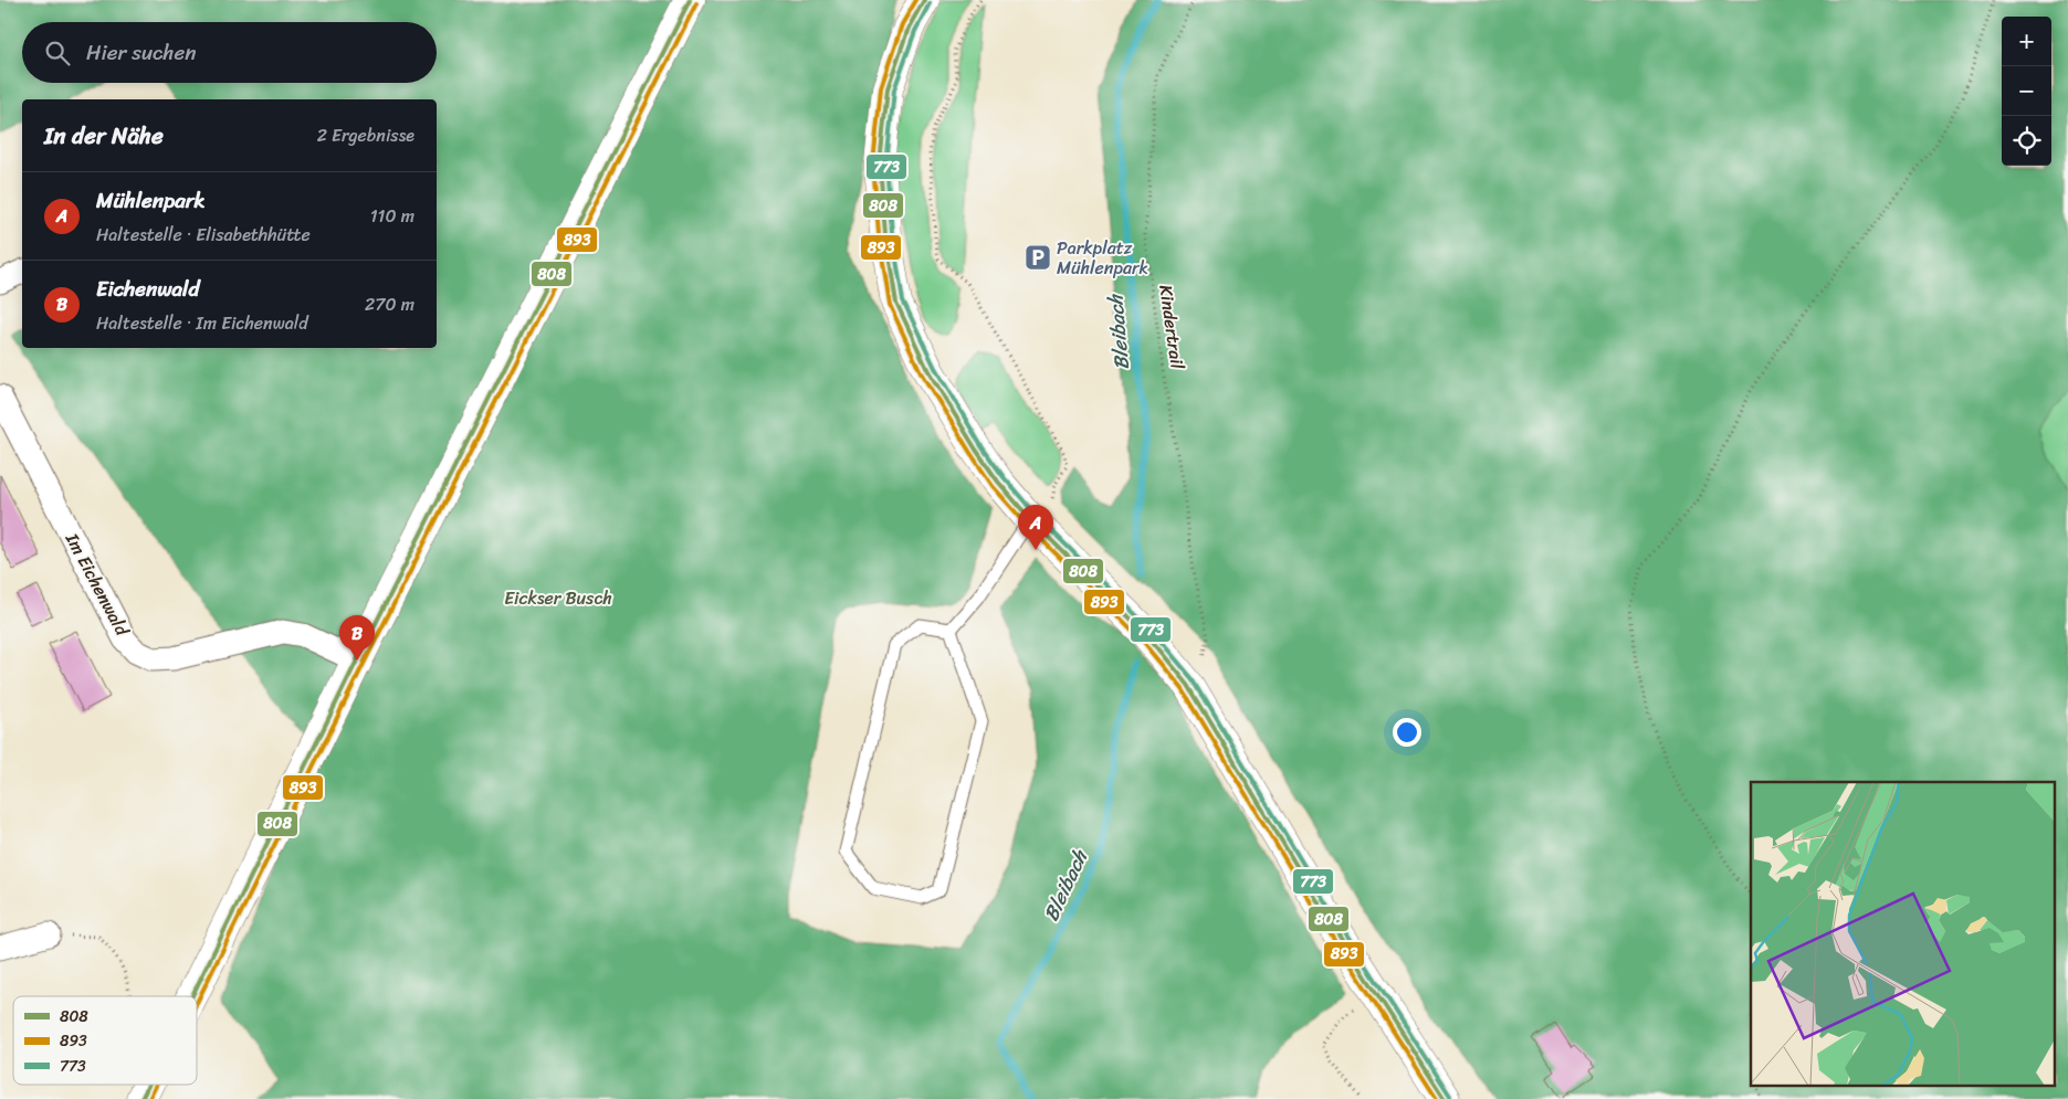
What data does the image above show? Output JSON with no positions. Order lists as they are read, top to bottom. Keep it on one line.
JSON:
{"streets":{"street":["Im Eichenwald"],"path":["Kindertrail"]},"water":["Bleibach"],"parks":["Eickser Busch"],"places":{"parking":["Parkplatz Mühlenpark"]},"lines":["transit line 808","transit line 893","transit line 773"],"legend":["808","893","773"],"page":{"map_buttons":["+","−"],"search":"Hier suchen","heading":["In der Nähe","2 Ergebnisse"],"list":[{"mark":"A","name":"Mühlenpark","note":"Haltestelle · Elisabethhütte","value":"110 m"},{"mark":"B","name":"Eichenwald","note":"Haltestelle · Im Eichenwald","value":"270 m"}],"pins":["A","B"]}}
